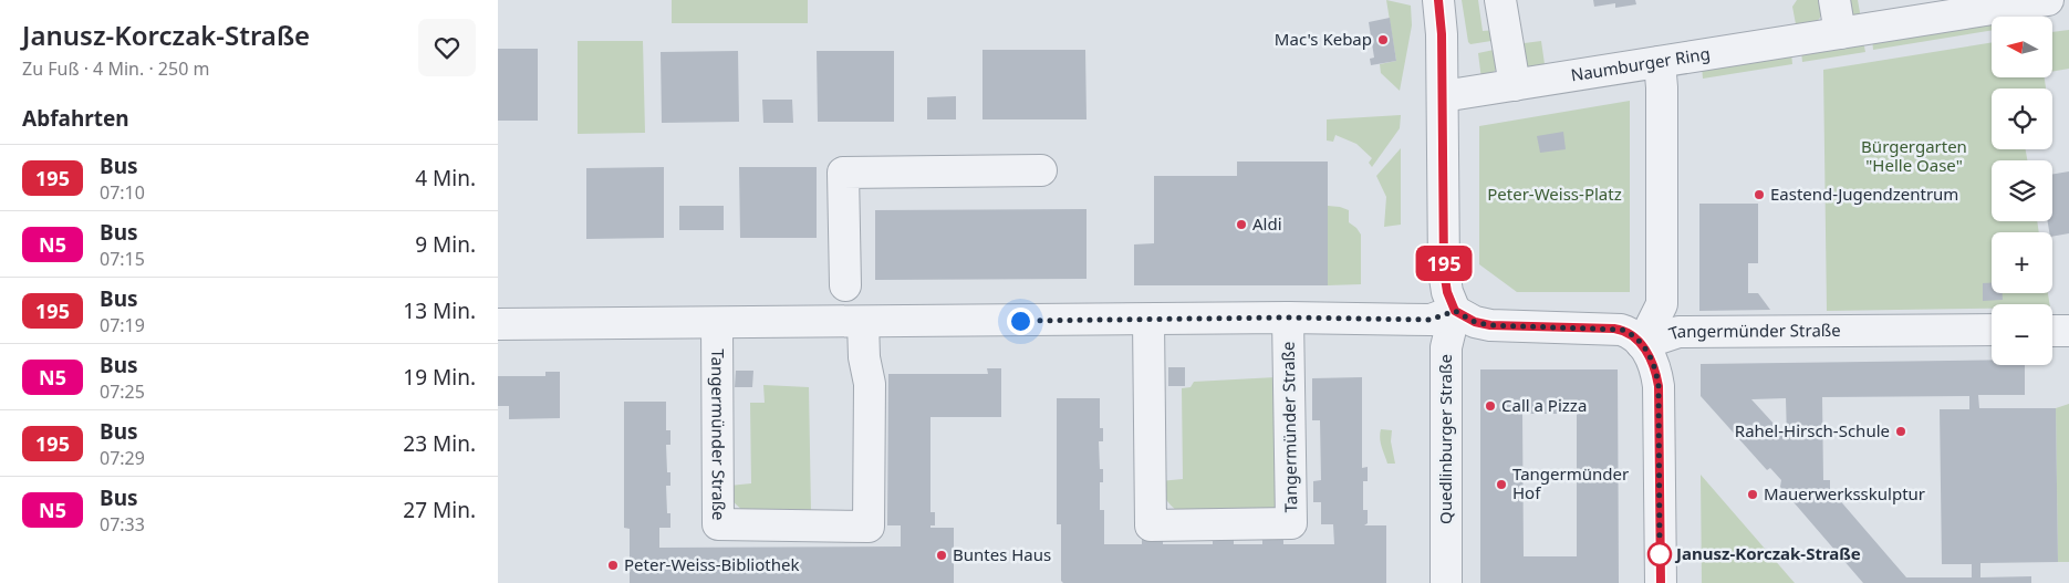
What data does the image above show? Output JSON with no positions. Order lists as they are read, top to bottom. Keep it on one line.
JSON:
{"streets":{"street":["Naumburger Ring","Tangermünder Straße","Quedlinburger Straße"]},"crossings":[["Tangermünder Straße","Quedlinburger Straße"]],"parks":["Bürgergarten \"Helle Oase\"","Peter-Weiss-Platz"],"places":["Mac's Kebap","Eastend-Jugendzentrum","Aldi","Call a Pizza","Rahel-Hirsch-Schule","Tangermünder Hof","Mauerwerksskulptur","Janusz-Korczak-Straße","Buntes Haus","Peter-Weiss-Bibliothek"],"lines":["bus line 195"],"north":"left","page":{"heading":[["Janusz-Korczak-Straße","Zu Fuß · 4 Min. · 250 m"],"Abfahrten"],"on_map":"195","map_buttons":["+","−"],"list":[{"mark":"195","name":"Bus","note":"07:10","value":"4 Min."},{"mark":"N5","name":"Bus","note":"07:15","value":"9 Min."},{"mark":"195","name":"Bus","note":"07:19","value":"13 Min."},{"mark":"N5","name":"Bus","note":"07:25","value":"19 Min."},{"mark":"195","name":"Bus","note":"07:29","value":"23 Min."},{"mark":"N5","name":"Bus","note":"07:33","value":"27 Min."}]}}
